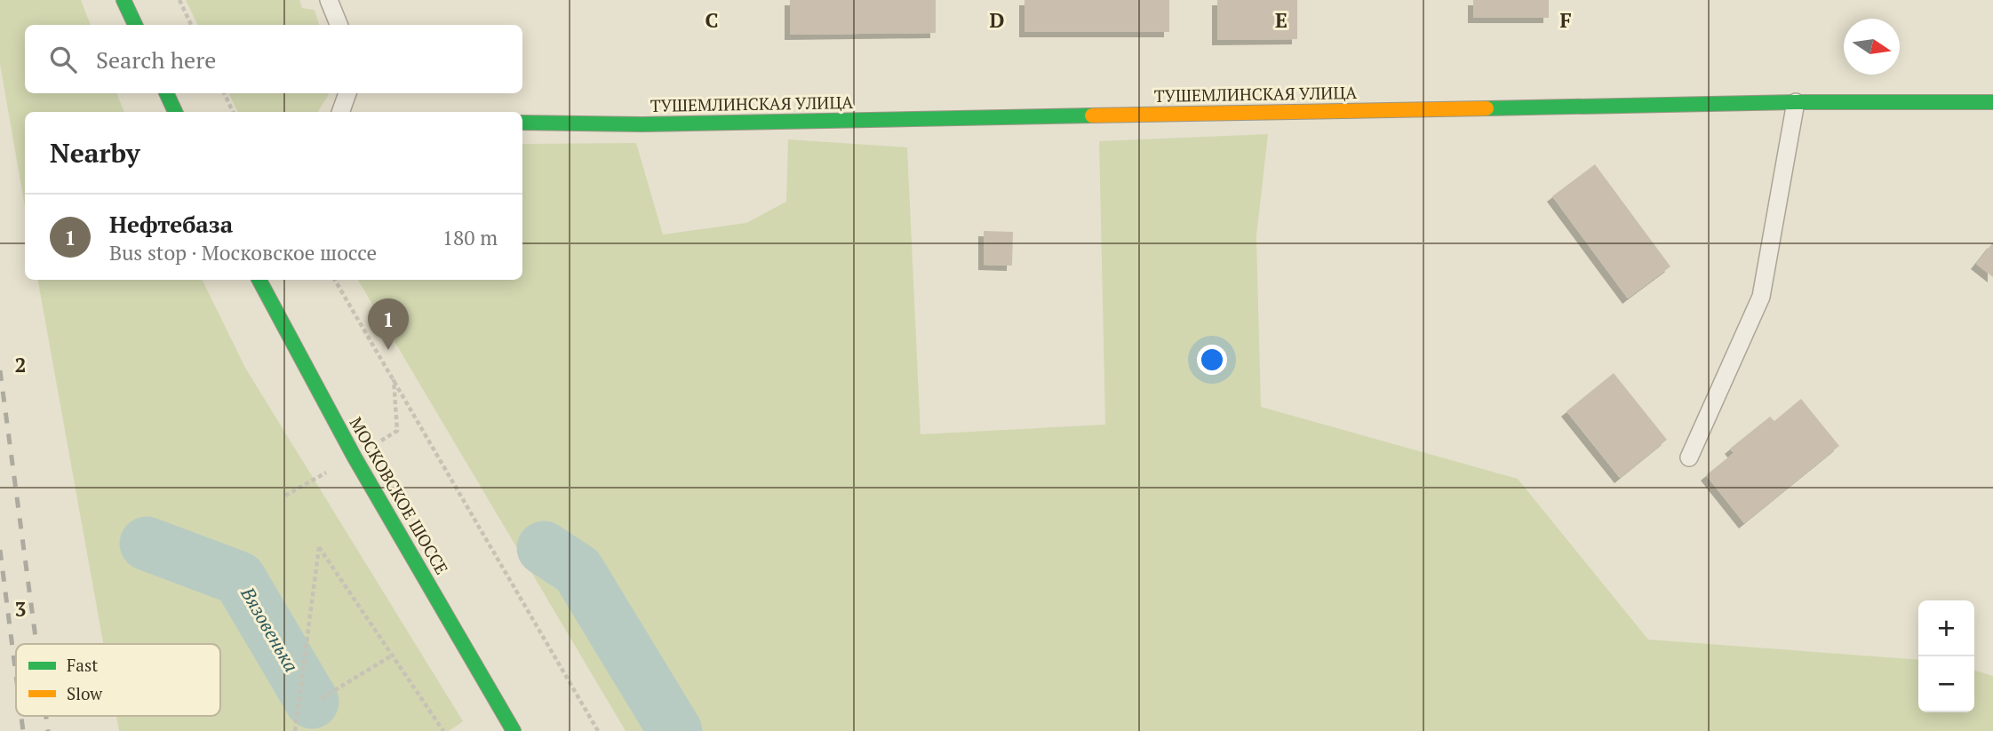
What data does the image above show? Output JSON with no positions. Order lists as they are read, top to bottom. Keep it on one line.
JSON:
{"streets":{"street":["ТУШЕМЛИНСКАЯ УЛИЦА","МОСКОВСКОЕ ШОССЕ"]},"water":["Вязовенька"],"legend":["Fast","Slow"],"north":"right","page":{"search":"Search here","heading":"Nearby","list":[{"mark":"1","name":"Нефтебаза","note":"Bus stop · Московское шоссе","value":"180 m"}],"pins":"1","map_buttons":["+","−"]},"grid":{"columns":["C","D","E","F"],"rows":["2","3"]}}
